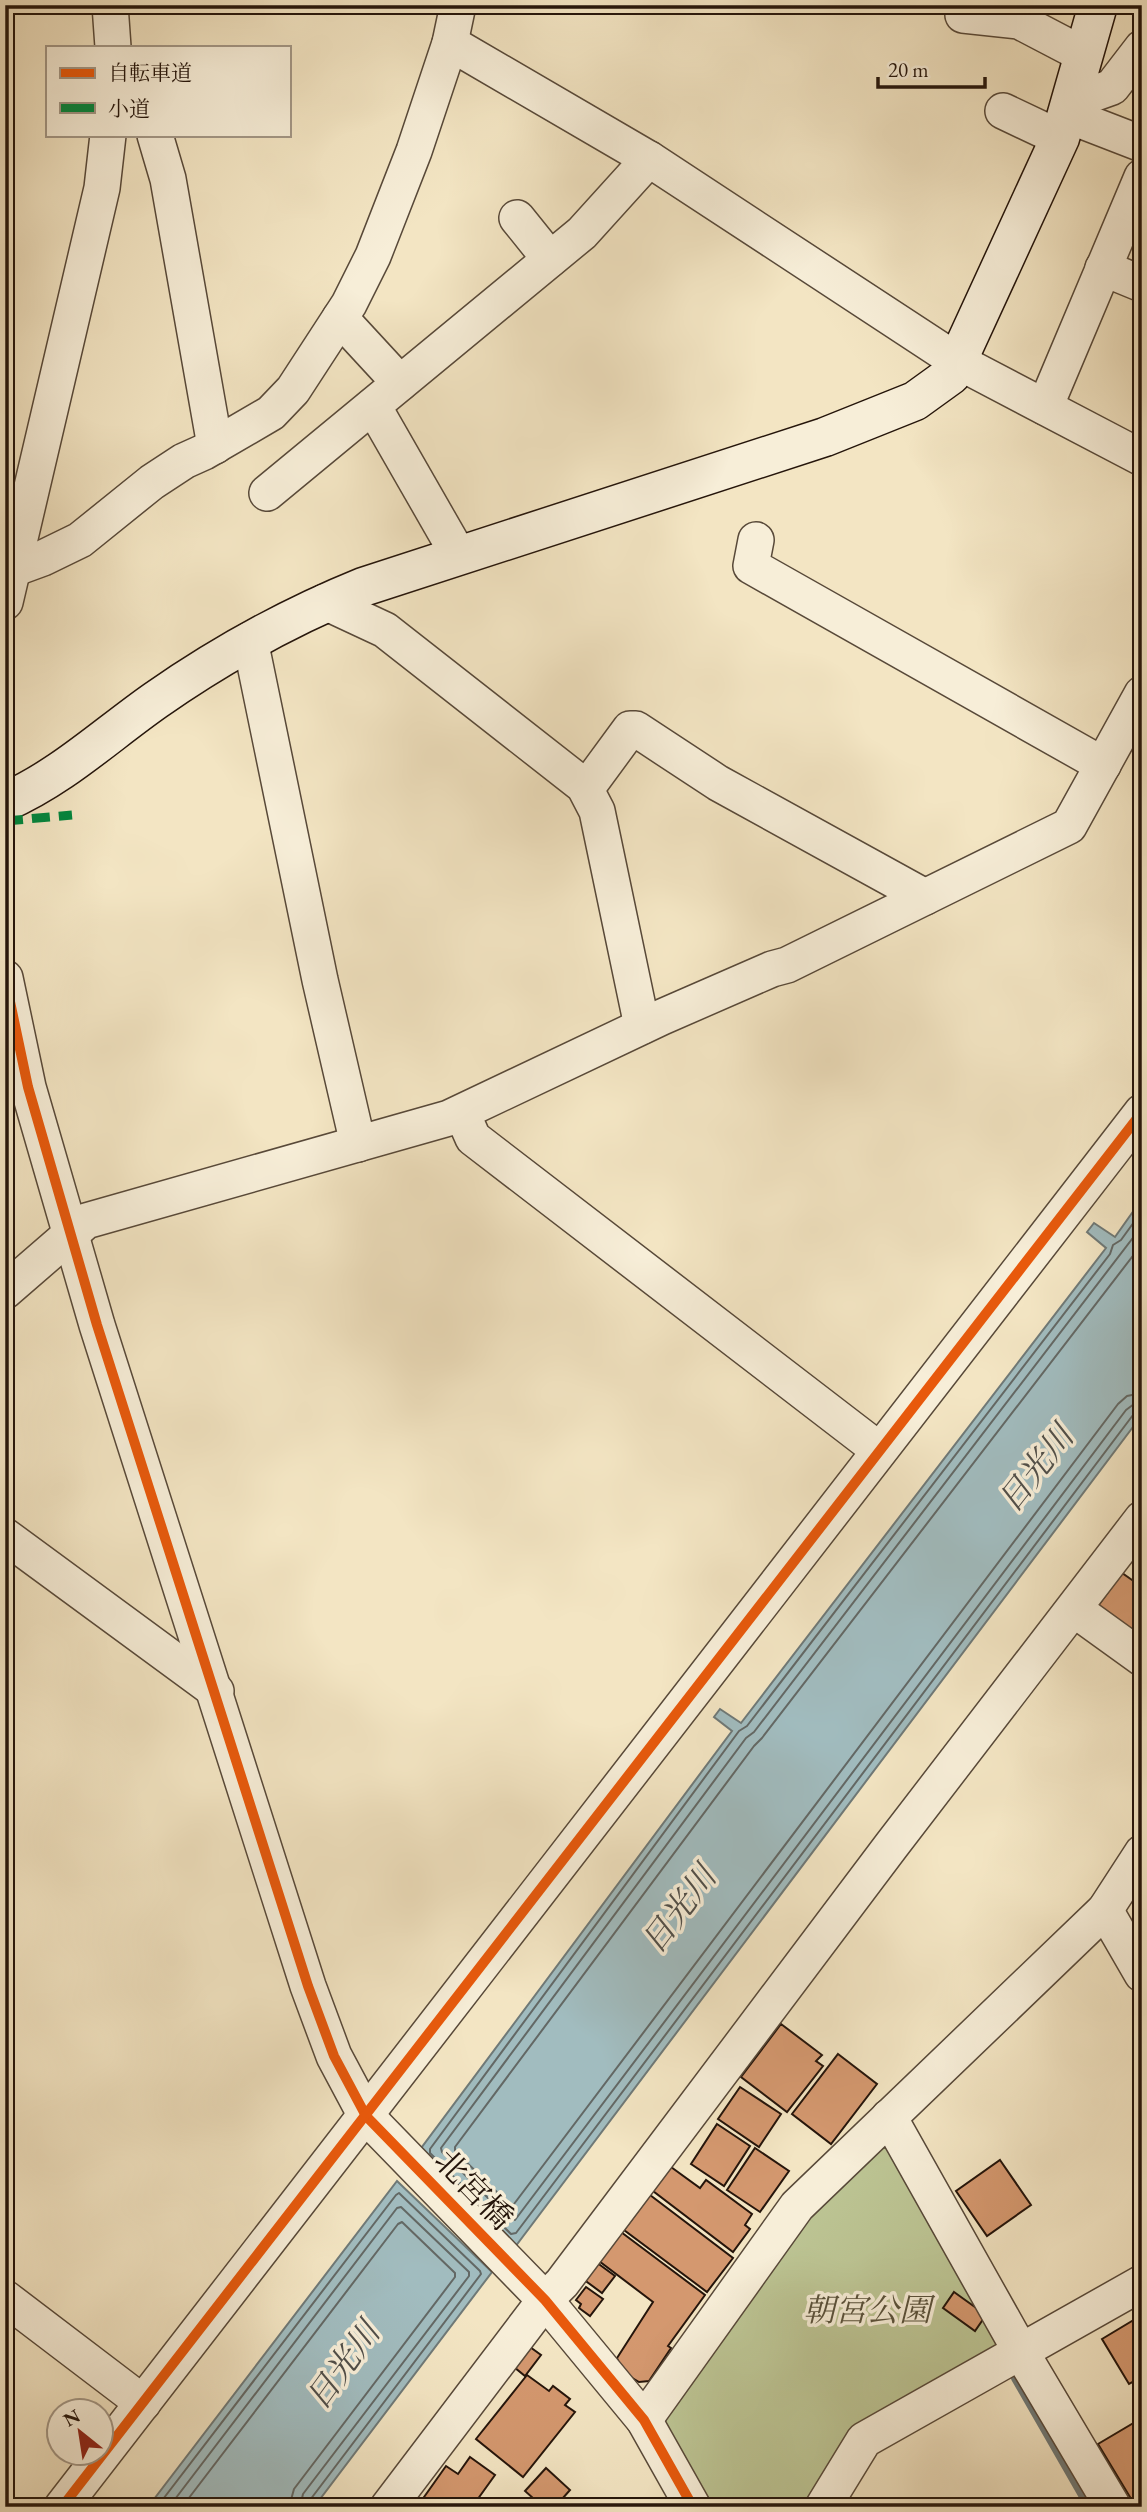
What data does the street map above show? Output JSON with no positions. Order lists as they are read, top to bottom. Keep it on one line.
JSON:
{"streets":{"street":["北宮橋"]},"water":["日光川"],"parks":["朝宮公園"],"legend":["自転車道","小道"],"scale_bar":"20 m","north":"top left"}
